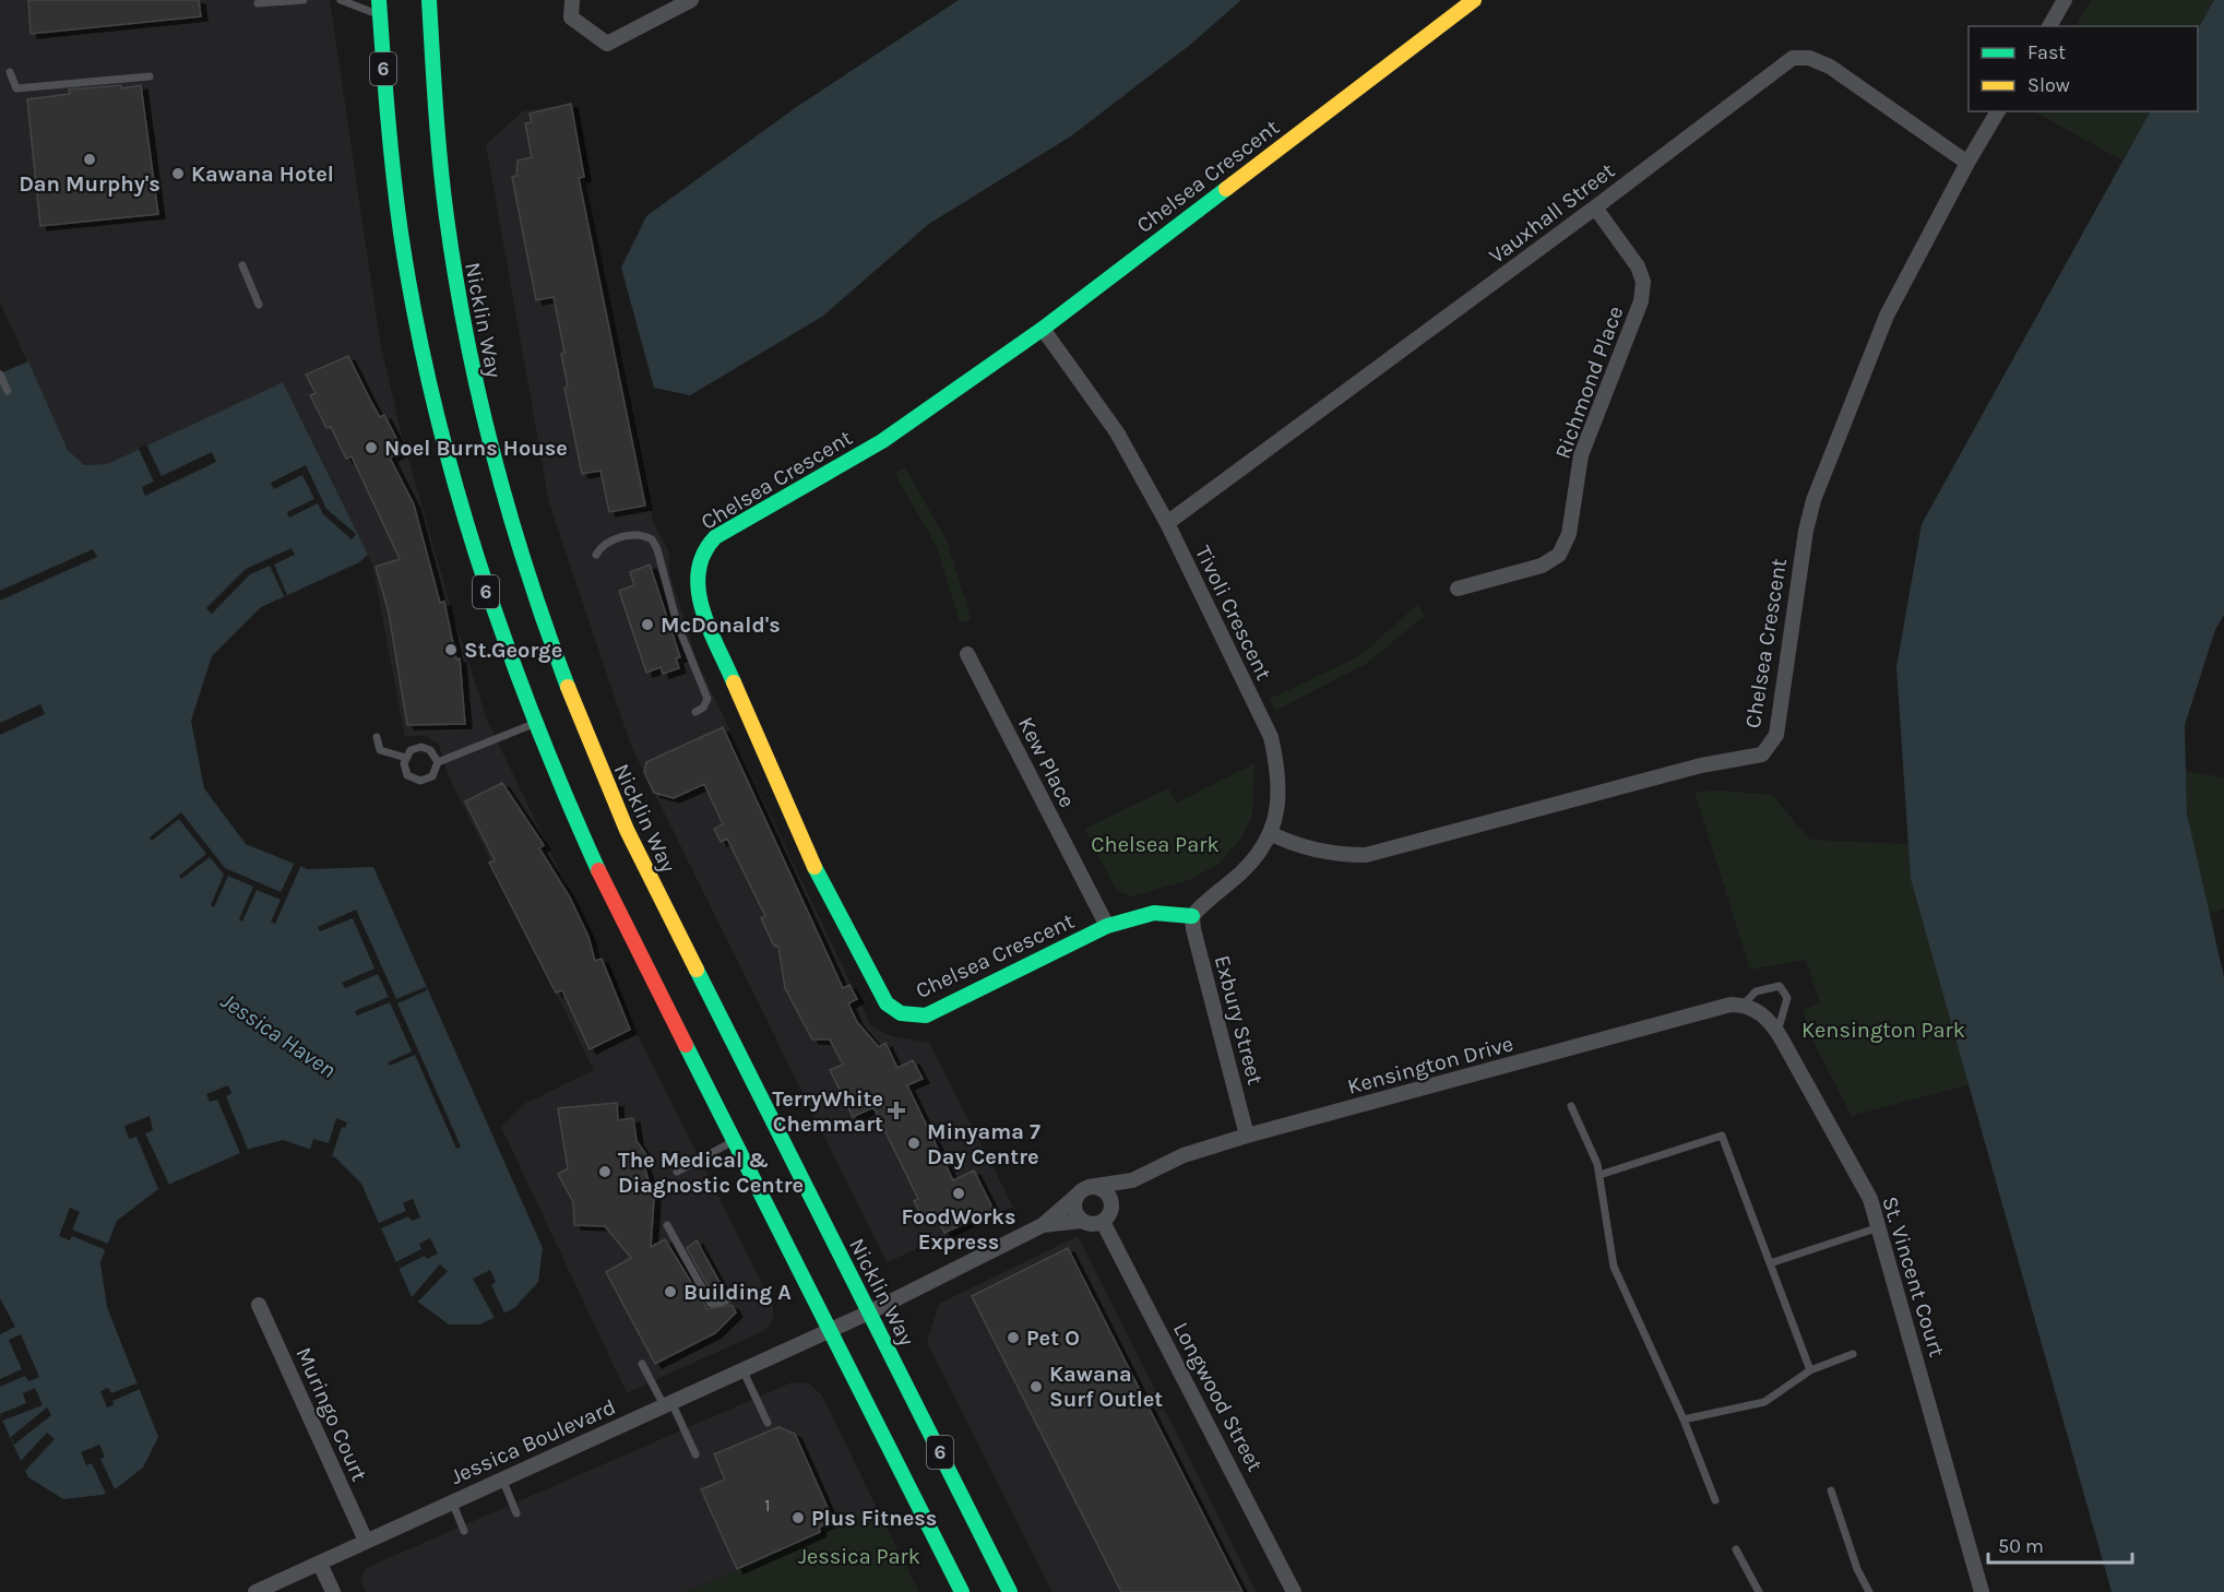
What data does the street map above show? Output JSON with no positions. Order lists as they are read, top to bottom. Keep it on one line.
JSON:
{"streets":{"main road":["6","Chelsea Crescent","Nicklin Way"],"street":["Vauxhall Street","Richmond Place","Tivoli Crescent","Kew Place","Exbury Street","Kensington Drive","St. Vincent Court","Longwood Street","Muringo Court","Jessica Boulevard"]},"crossings":[["6","Jessica Boulevard"],["Chelsea Crescent","Vauxhall Street"],["Chelsea Crescent","Tivoli Crescent"],["Chelsea Crescent","Kew Place"],["Chelsea Crescent","Exbury Street"],["Vauxhall Street","Richmond Place"],["Vauxhall Street","Tivoli Crescent"],["Tivoli Crescent","Exbury Street"],["Exbury Street","Kensington Drive"],["Kensington Drive","St. Vincent Court"],["Kensington Drive","Longwood Street"],["Muringo Court","Jessica Boulevard"]],"water":["Jessica Haven"],"parks":["Chelsea Park","Kensington Park","Jessica Park"],"places":{"other":["Dan Murphy's","Kawana Hotel","Noel Burns House","McDonald's","St.George","Minyama 7 Day Centre","The Medical & Diagnostic Centre","FoodWorks Express","Building A","Pet O","Kawana Surf Outlet","Plus Fitness"],"health":["TerryWhite Chemmart"]},"house_numbers":["1"],"legend":["Fast","Slow"],"scale_bar":"50 m"}
